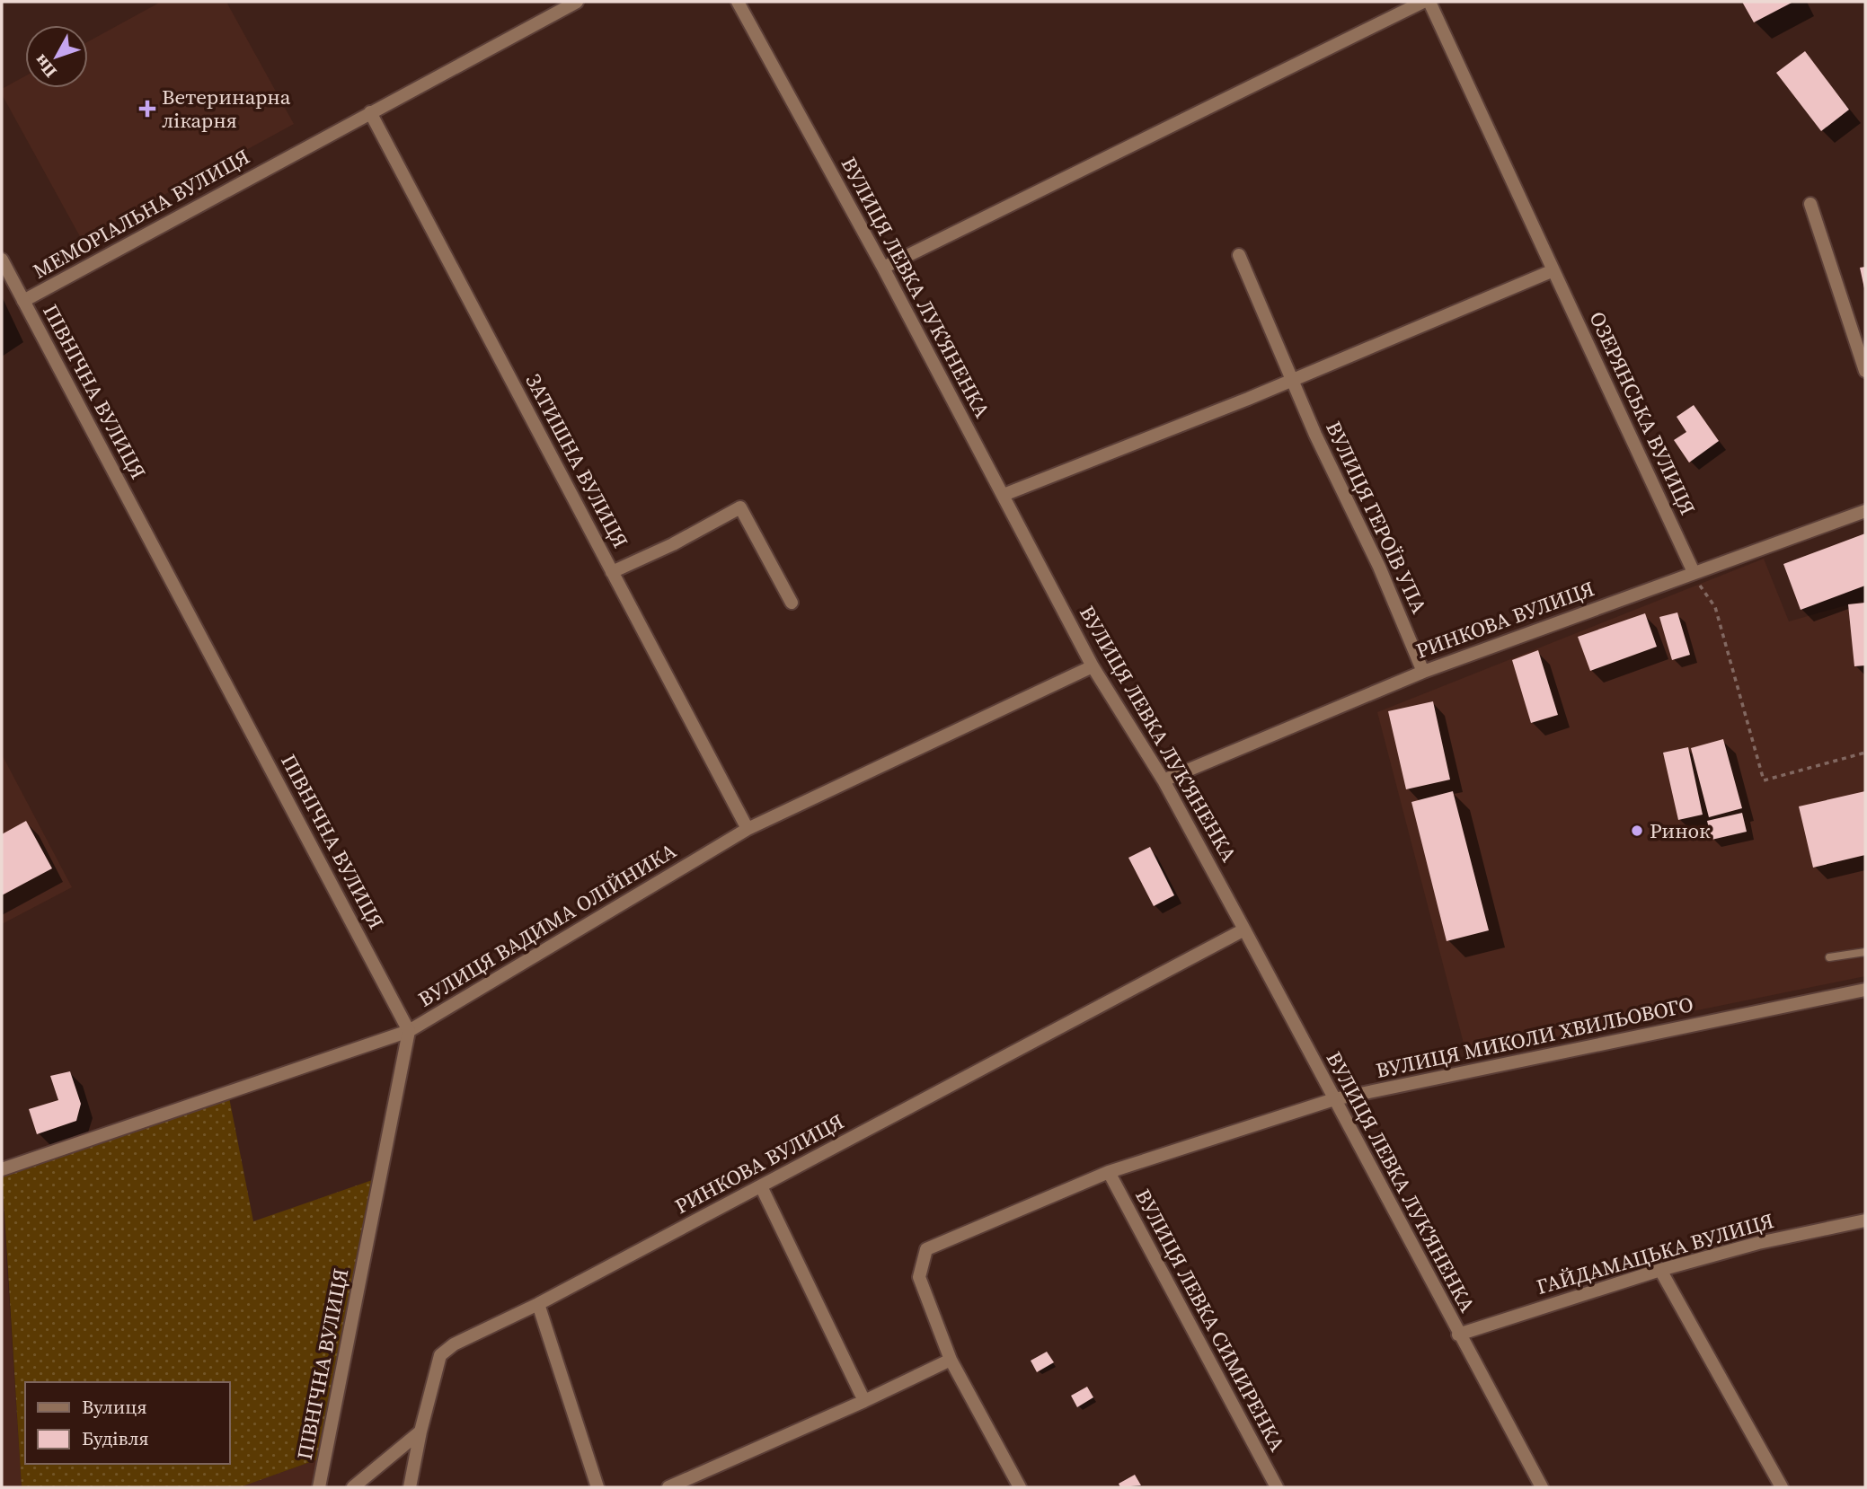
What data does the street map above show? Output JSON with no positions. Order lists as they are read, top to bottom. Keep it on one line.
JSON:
{"streets":{"street":["МЕМОРІАЛЬНА ВУЛИЦЯ","ВУЛИЦЯ ЛЕВКА ЛУК'ЯНЕНКА","ПІВНІЧНА ВУЛИЦЯ","ОЗЕРЯНСЬКА ВУЛИЦЯ","ЗАТИШНА ВУЛИЦЯ","ВУЛИЦЯ ГЕРОЇВ УПА","РИНКОВА ВУЛИЦЯ","ВУЛИЦЯ ВАДИМА ОЛІЙНИКА","ВУЛИЦЯ МИКОЛИ ХВИЛЬОВОГО","ГАЙДАМАЦЬКА ВУЛИЦЯ","ВУЛИЦЯ ЛЕВКА СИМИРЕНКА"]},"crossings":[["МЕМОРІАЛЬНА ВУЛИЦЯ","ПІВНІЧНА ВУЛИЦЯ"],["МЕМОРІАЛЬНА ВУЛИЦЯ","ЗАТИШНА ВУЛИЦЯ"],["ВУЛИЦЯ ЛЕВКА ЛУК'ЯНЕНКА","РИНКОВА ВУЛИЦЯ"],["ВУЛИЦЯ ЛЕВКА ЛУК'ЯНЕНКА","ВУЛИЦЯ ВАДИМА ОЛІЙНИКА"],["ВУЛИЦЯ ЛЕВКА ЛУК'ЯНЕНКА","ВУЛИЦЯ МИКОЛИ ХВИЛЬОВОГО"],["ВУЛИЦЯ ЛЕВКА ЛУК'ЯНЕНКА","ГАЙДАМАЦЬКА ВУЛИЦЯ"],["ПІВНІЧНА ВУЛИЦЯ","ВУЛИЦЯ ВАДИМА ОЛІЙНИКА"],["ОЗЕРЯНСЬКА ВУЛИЦЯ","РИНКОВА ВУЛИЦЯ"],["ЗАТИШНА ВУЛИЦЯ","ВУЛИЦЯ ВАДИМА ОЛІЙНИКА"],["ВУЛИЦЯ ГЕРОЇВ УПА","РИНКОВА ВУЛИЦЯ"],["ВУЛИЦЯ МИКОЛИ ХВИЛЬОВОГО","ВУЛИЦЯ ЛЕВКА СИМИРЕНКА"]],"places":{"health":["Ветеринарна лікарня"],"other":["Ринок"]},"legend":["Вулиця","Будівля"],"north":"bottom left"}
